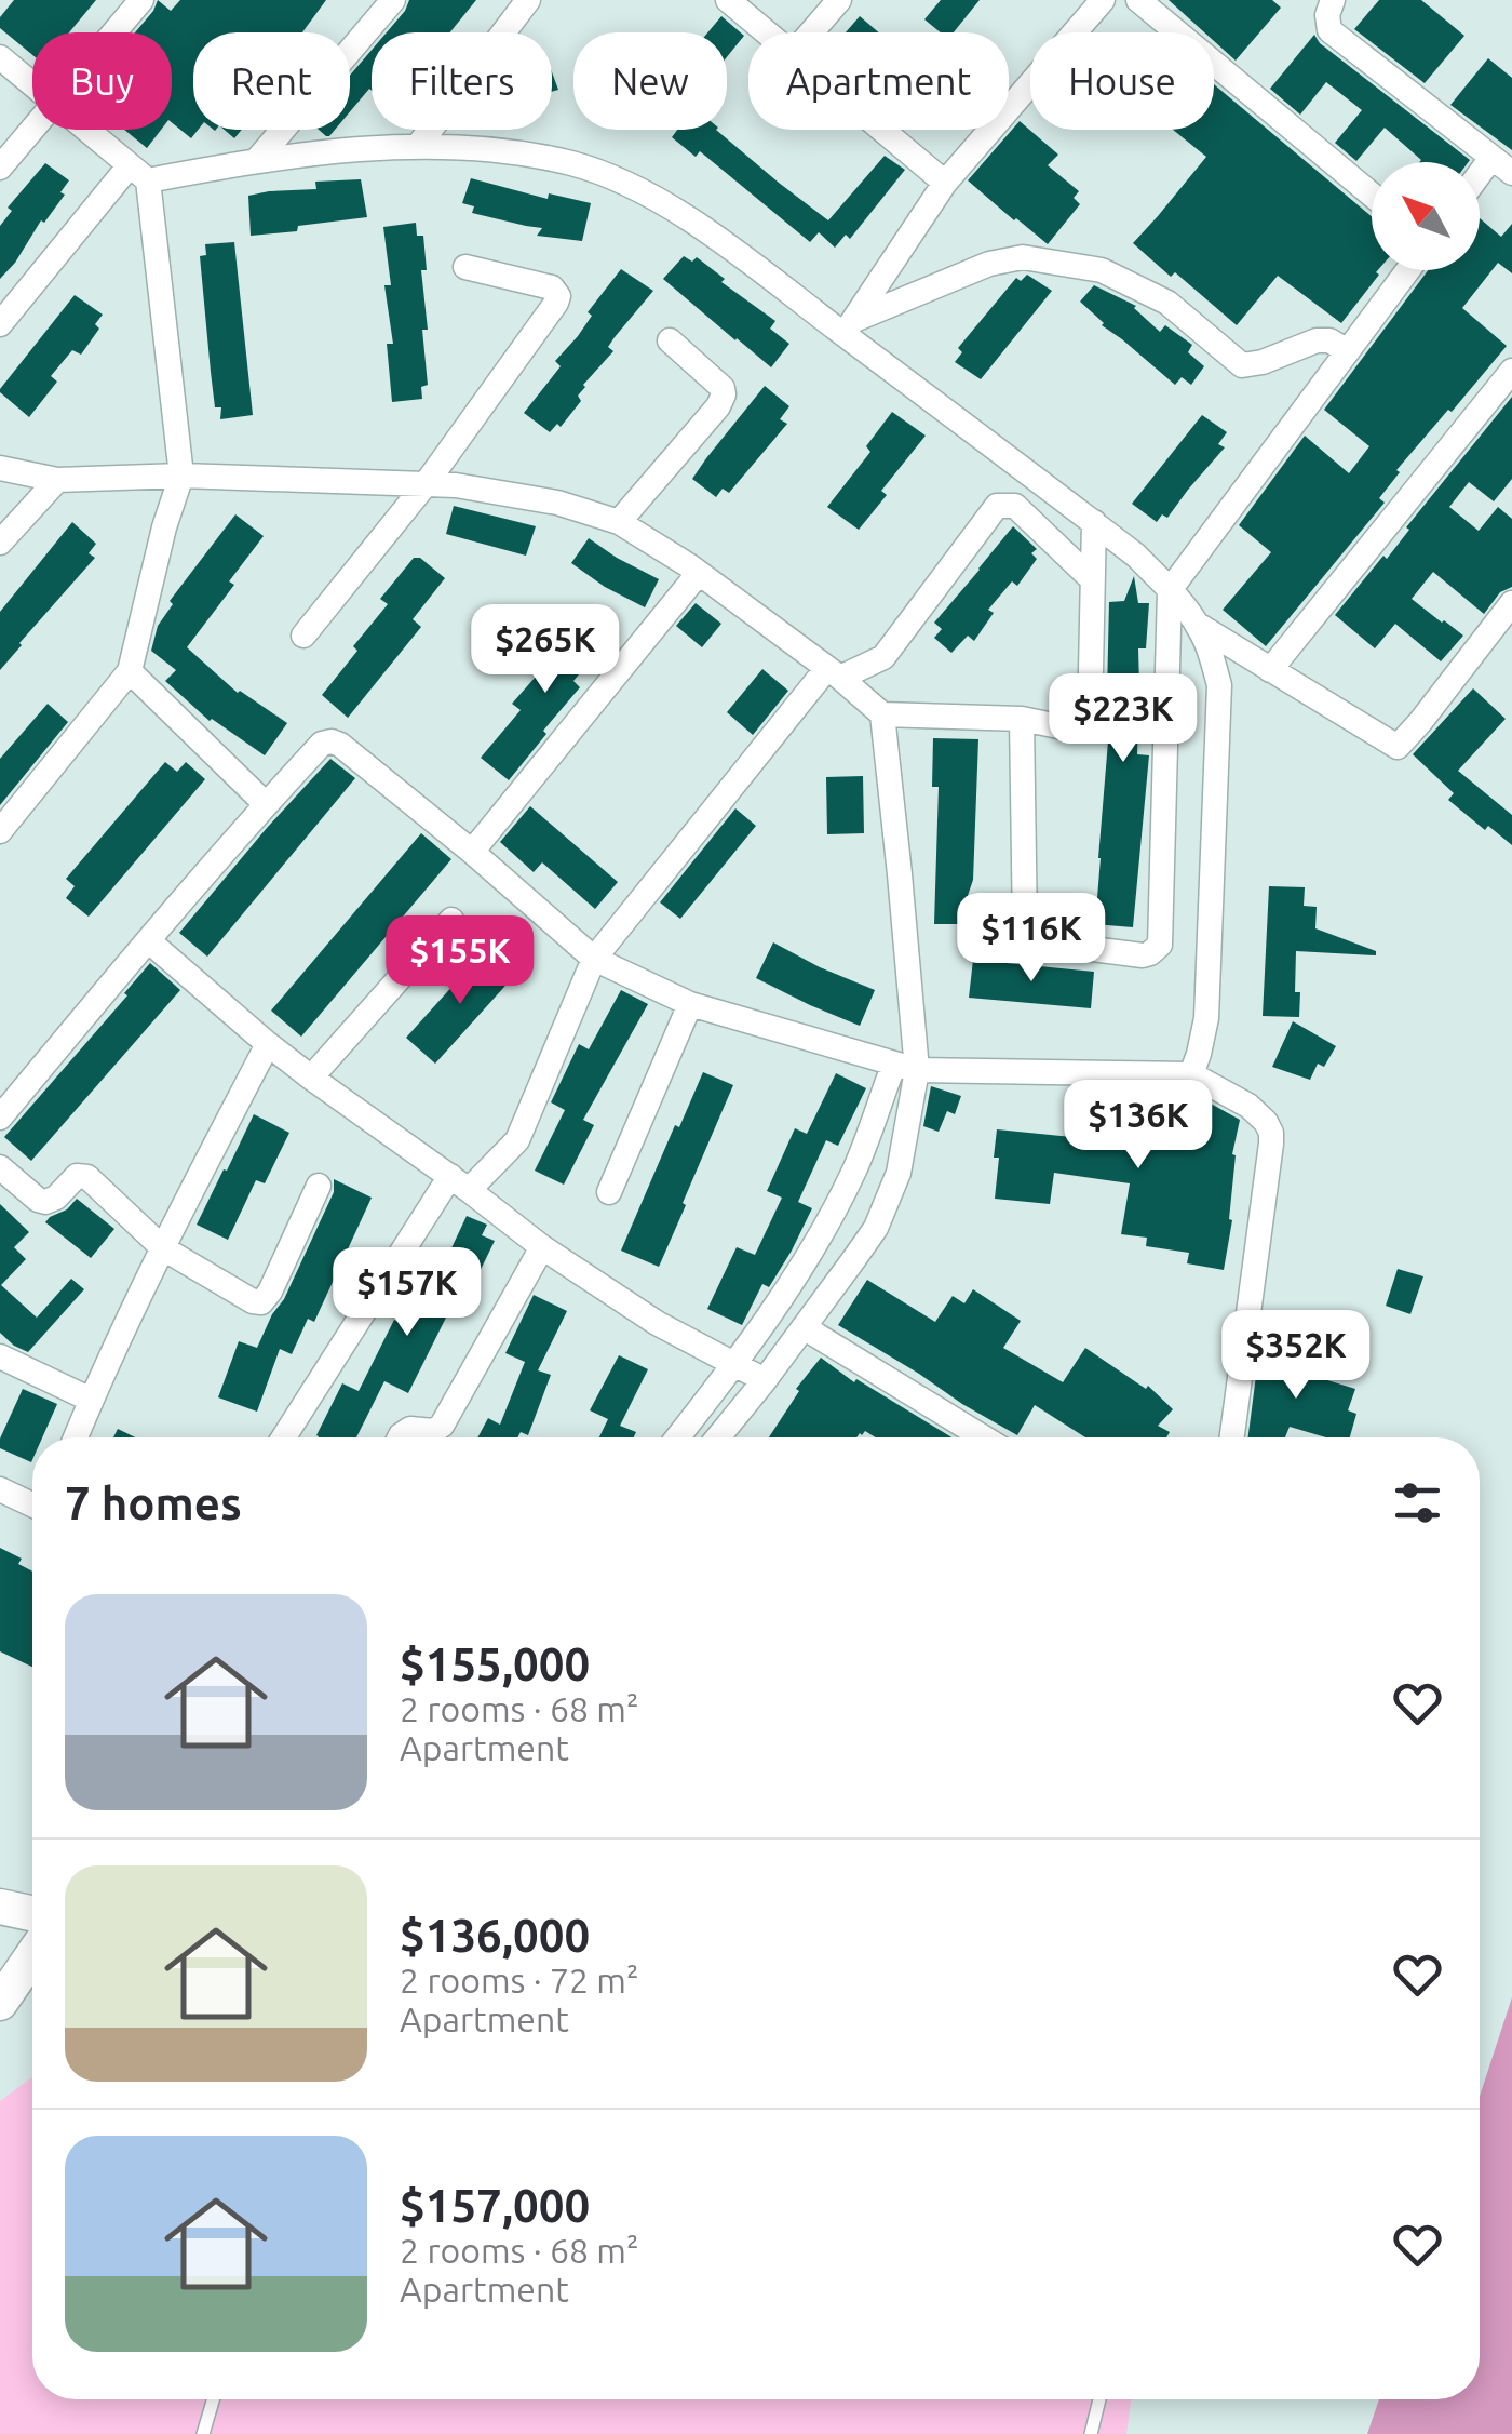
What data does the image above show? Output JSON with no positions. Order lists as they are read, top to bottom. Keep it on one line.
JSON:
{"north":"top left","page":{"chip":["Buy","Rent","Filters","New","Apartment","House"],"price":["$265K","$223K","$116K","$155K","$136K","$157K","$352K"],"heading":"7 homes","list":[{"name":"$155,000","note":"2 rooms · 68 m² · Apartment"},{"name":"$136,000","note":"2 rooms · 72 m² · Apartment"},{"name":"$157,000","note":"2 rooms · 68 m² · Apartment"}]}}
